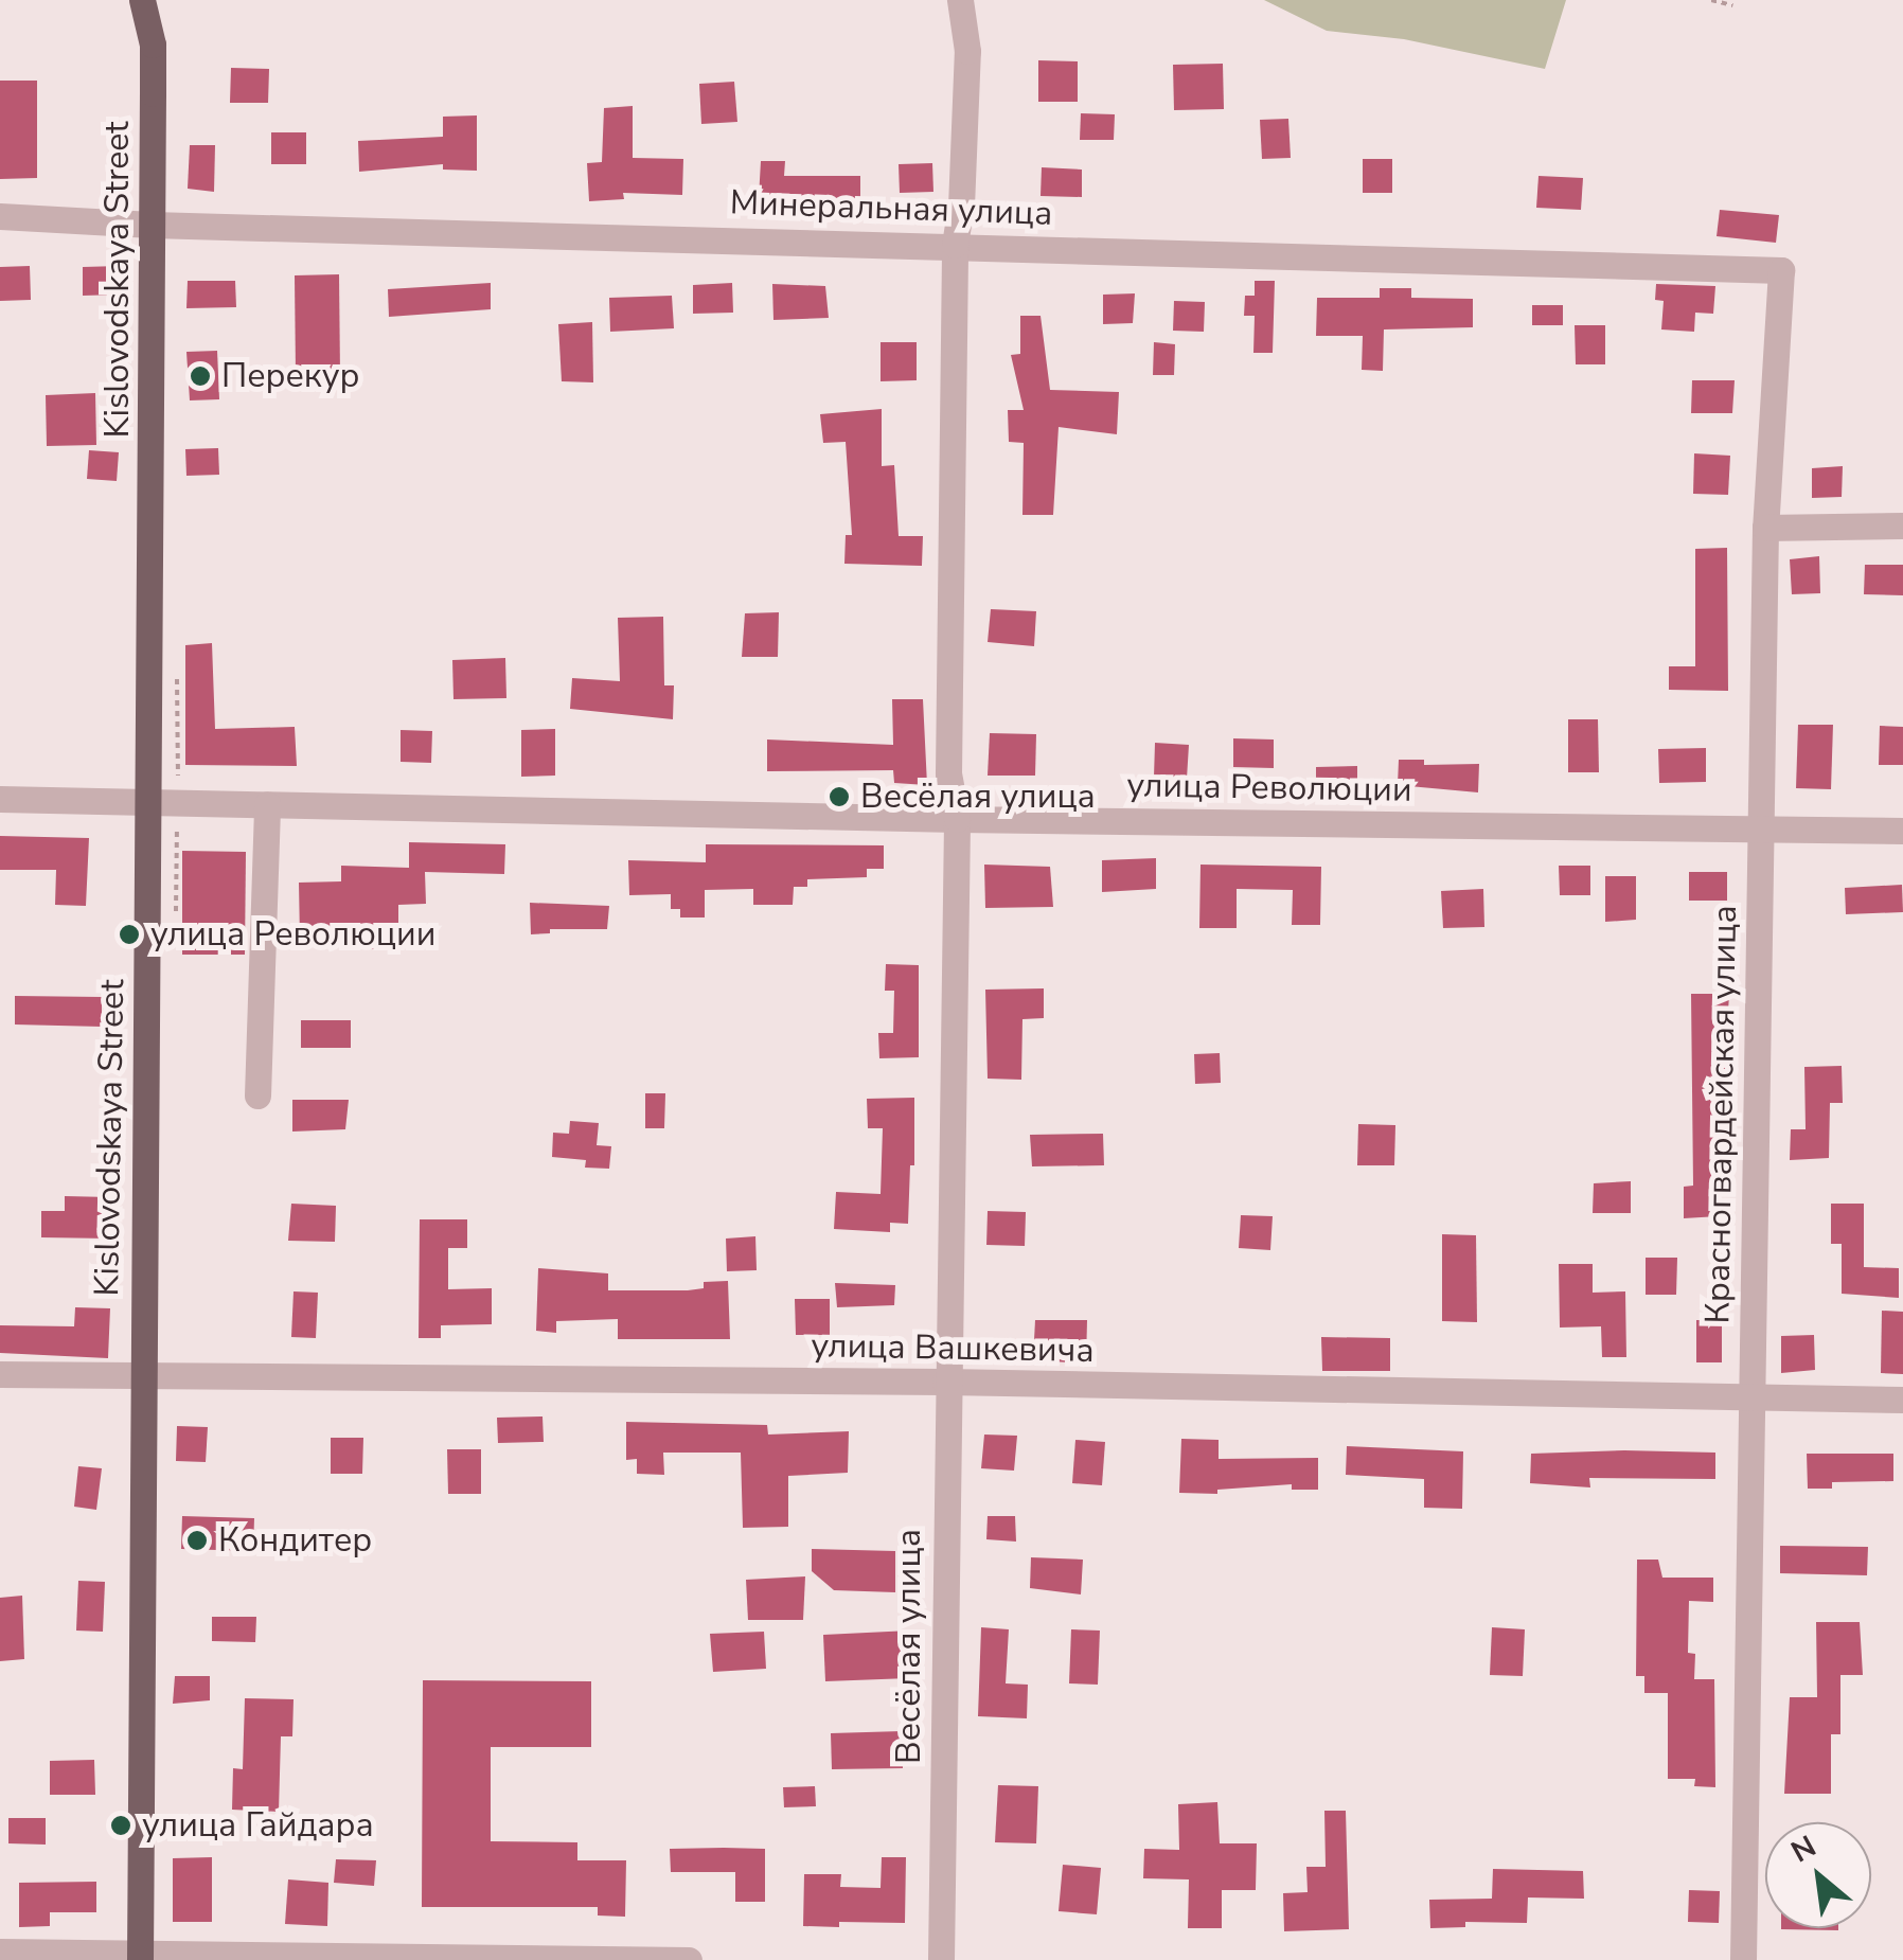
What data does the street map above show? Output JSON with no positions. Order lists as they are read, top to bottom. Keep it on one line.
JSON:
{"streets":{"main road":["Kislovodskaya Street"],"street":["Минеральная улица","улица Революции","Красногвардейская улица","улица Вашкевича","Весёлая улица"]},"crossings":[["Минеральная улица","Kislovodskaya Street"],["Минеральная улица","Красногвардейская улица"],["Минеральная улица","Весёлая улица"],["Kislovodskaya Street","улица Революции"],["Kislovodskaya Street","улица Вашкевича"],["улица Революции","Красногвардейская улица"],["улица Революции","Весёлая улица"],["Красногвардейская улица","улица Вашкевича"],["улица Вашкевича","Весёлая улица"]],"places":["Перекур","Весёлая улица","улица Революции","Кондитер","улица Гайдара"],"north":"top left"}
